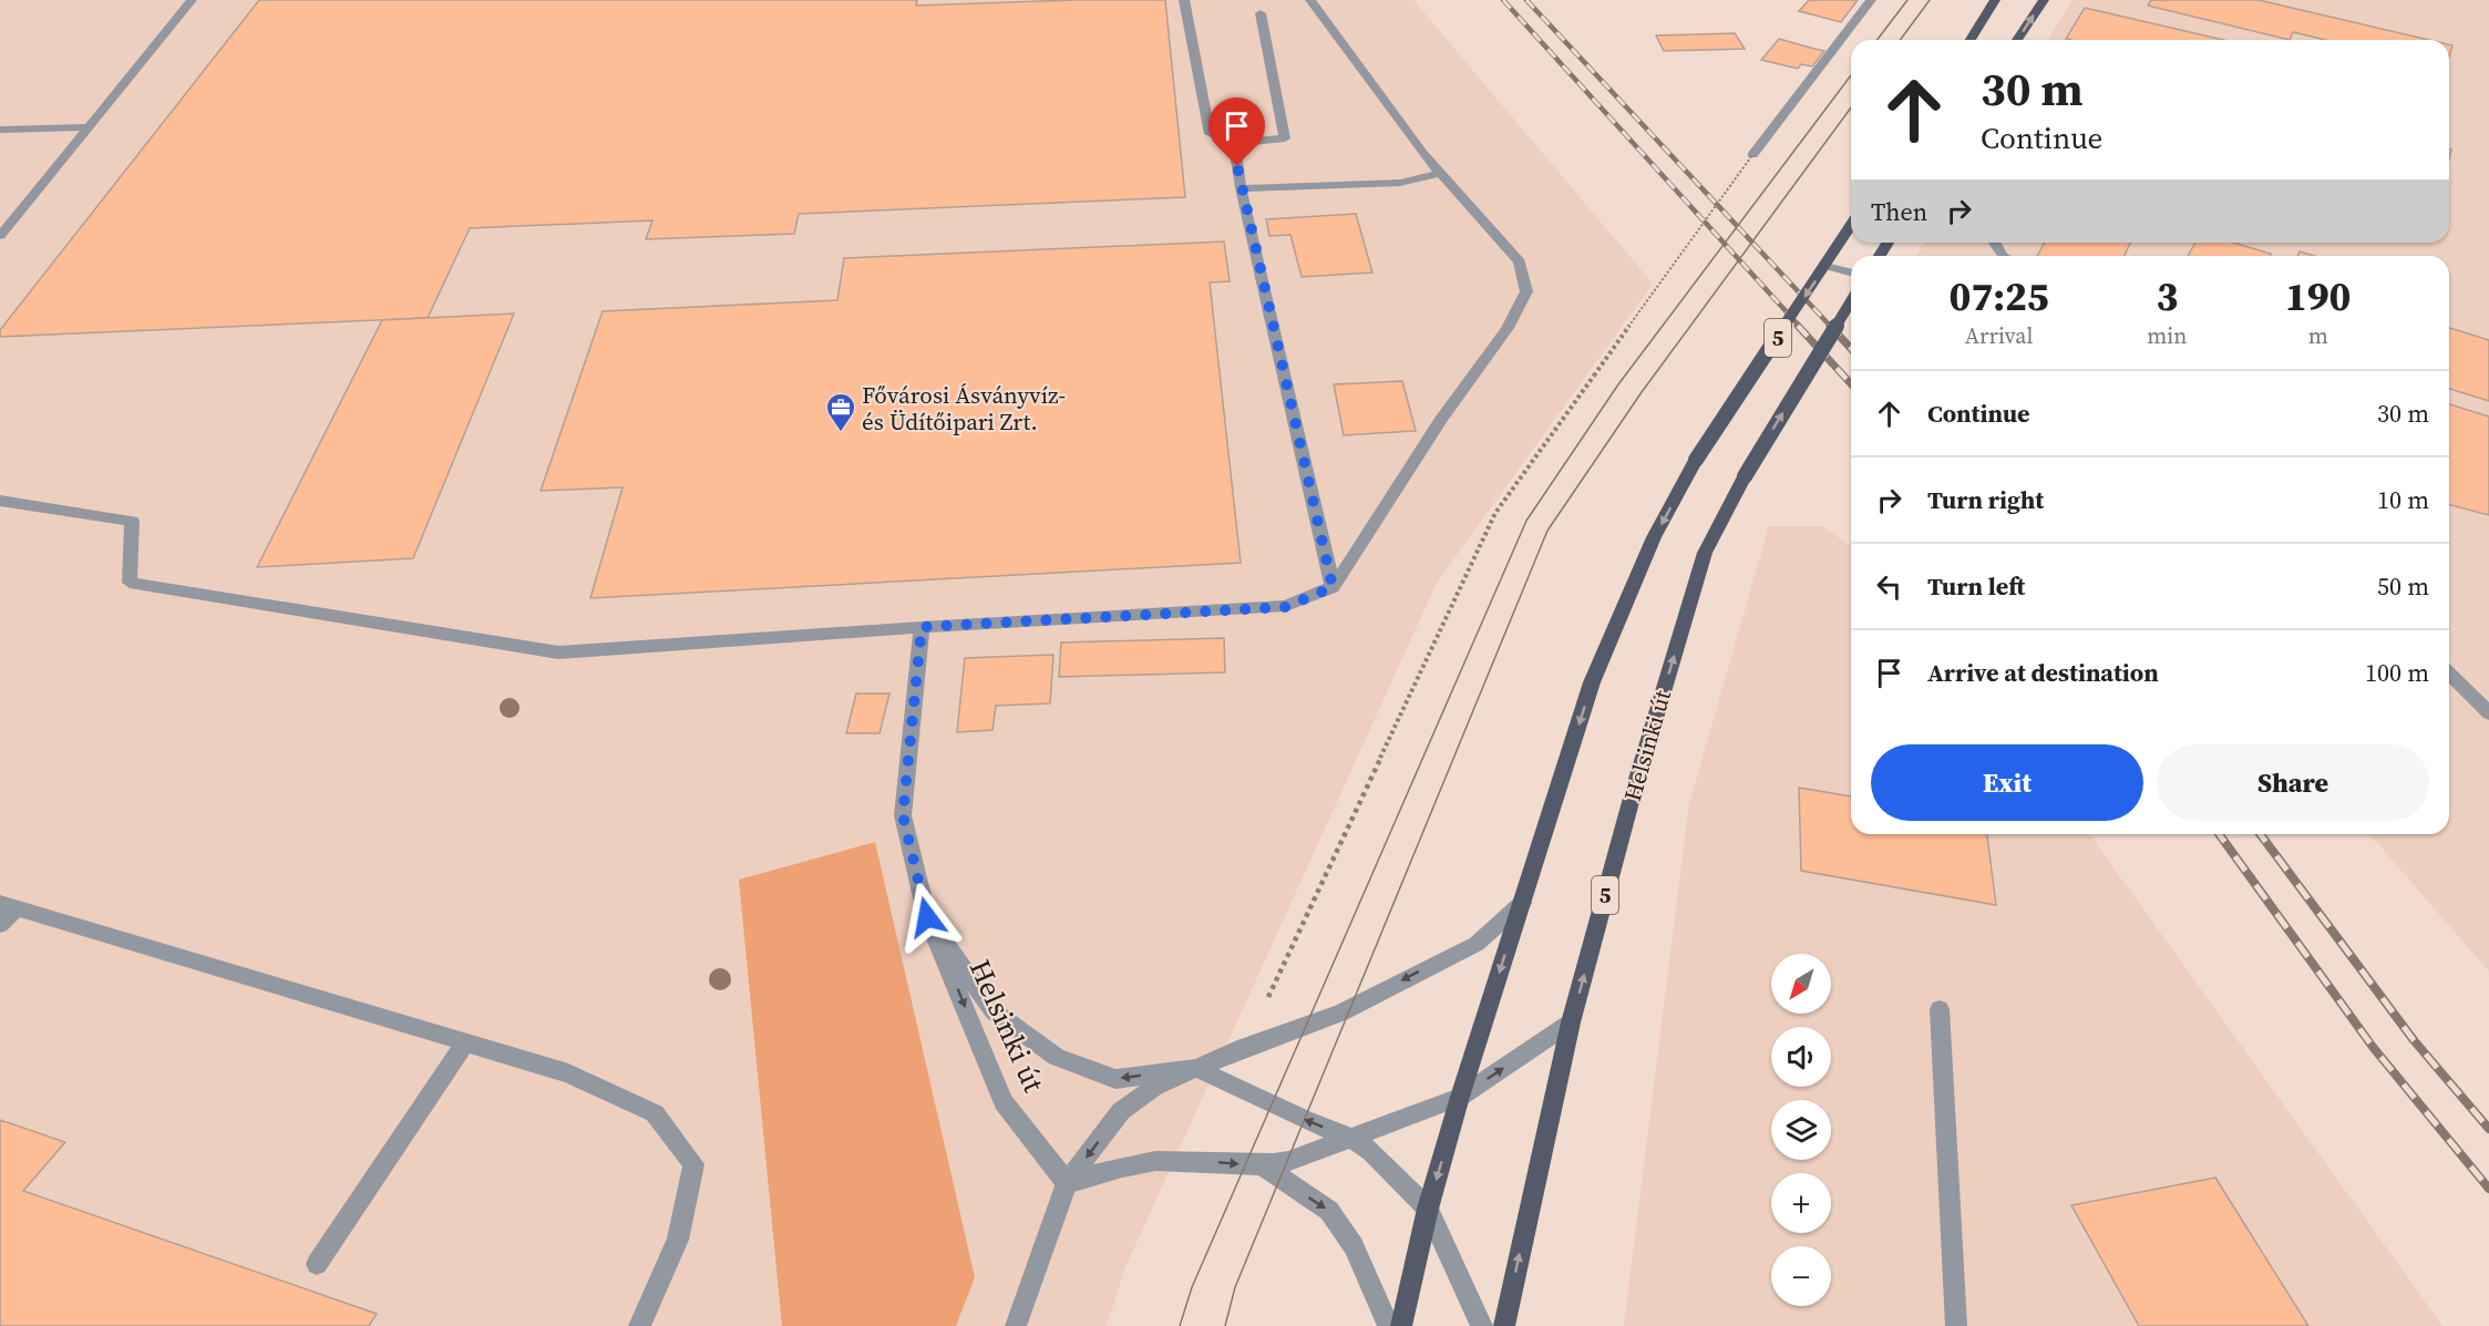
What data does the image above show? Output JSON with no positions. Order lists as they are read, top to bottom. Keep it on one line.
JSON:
{"streets":{"main road":["5","Helsinki út"]},"crossings":[["5","Helsinki út"]],"places":{"office":["Fővárosi Ásványvíz- és Üdítőipari Zrt."]},"north":"bottom left","page":{"turn":["30 m","Continue"],"then":"Then","eta":["07:25","Arrival","3","min","190","m"],"list":[{"name":"Continue","value":"30 m"},{"name":"Turn right","value":"10 m"},{"name":"Turn left","value":"50 m"},{"name":"Arrive at destination","value":"100 m"}],"buttons":["Exit","Share"],"map_buttons":["+","−"]}}
